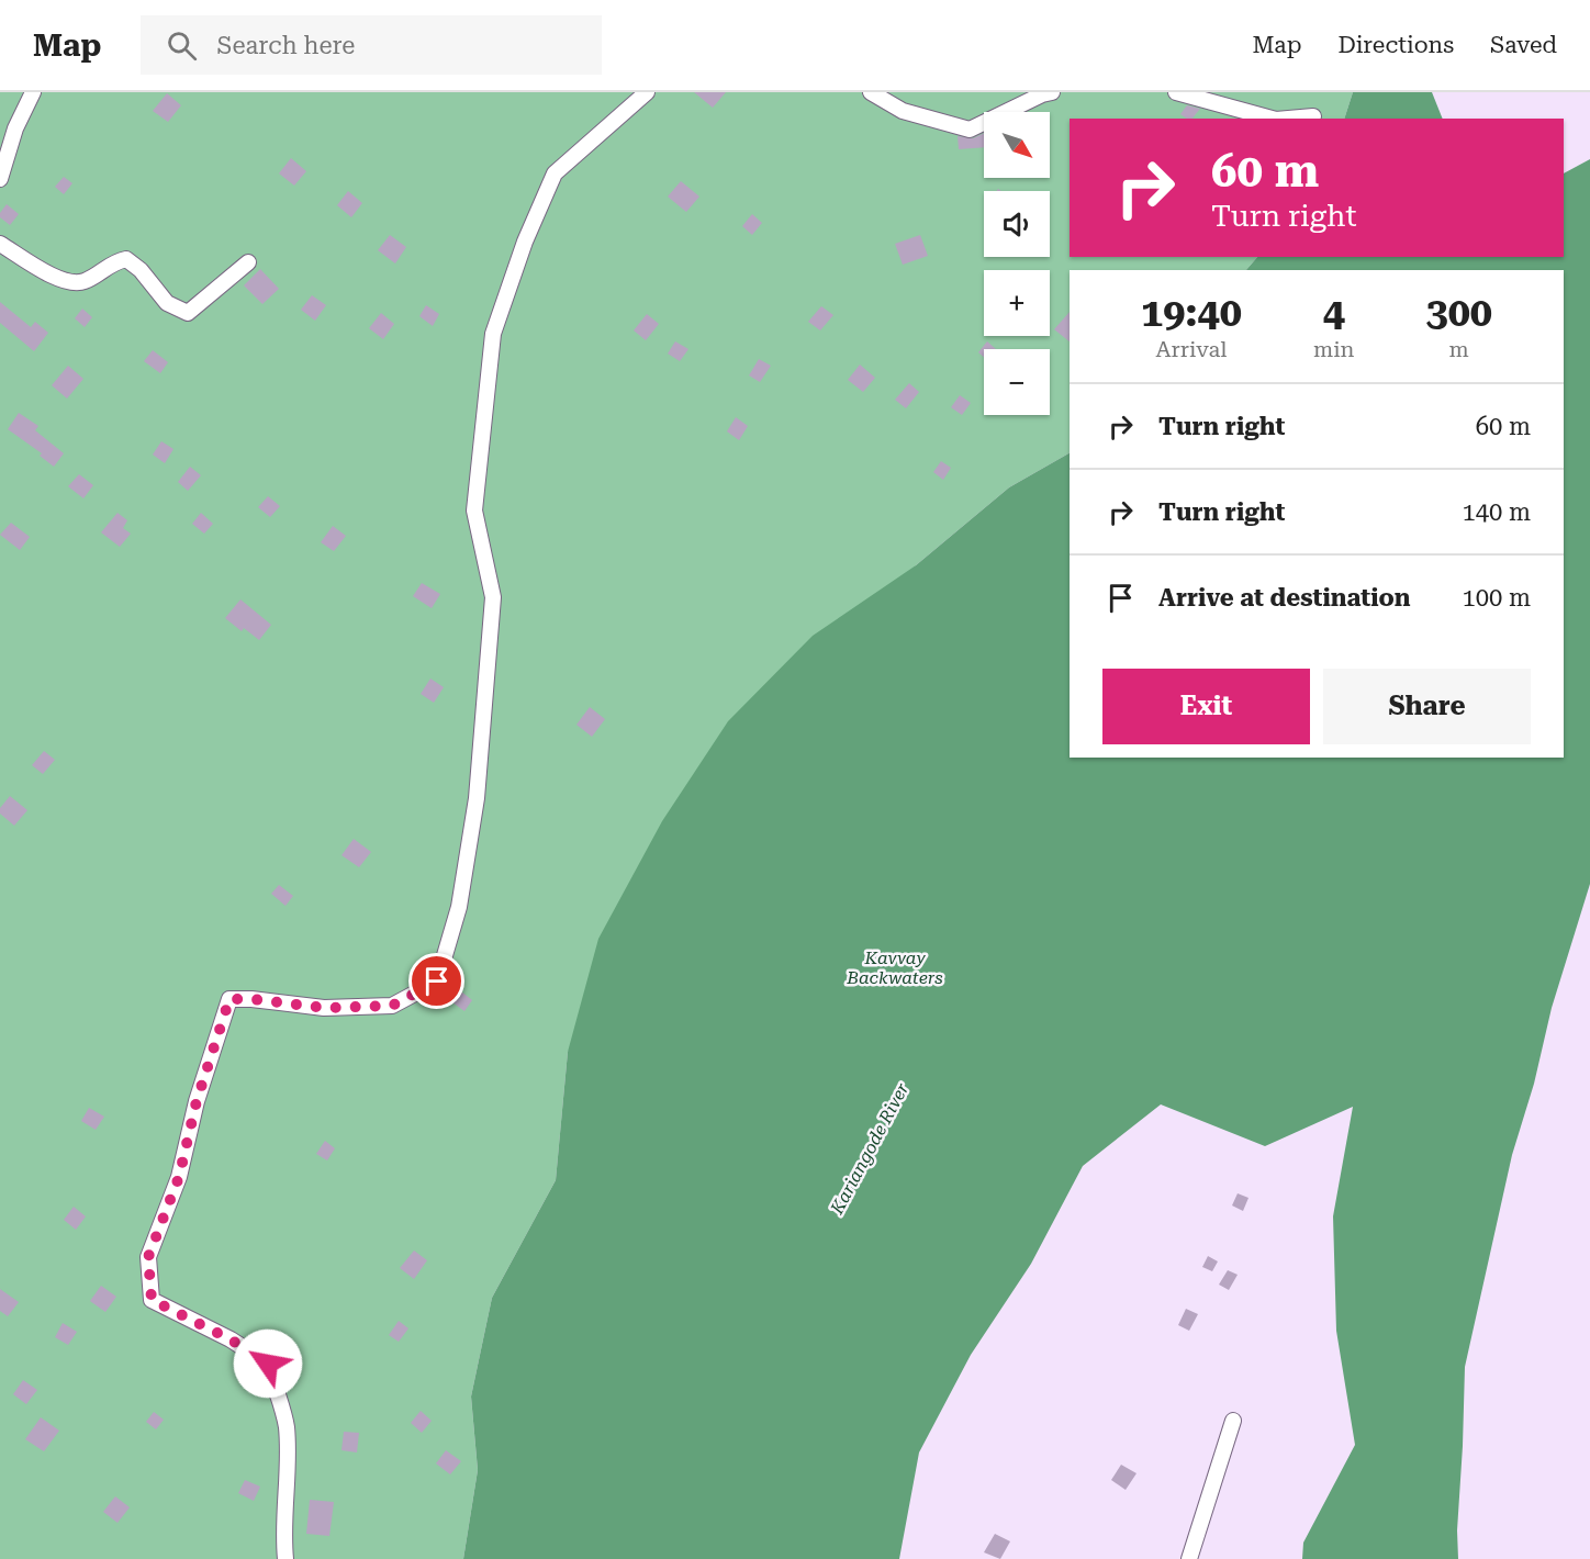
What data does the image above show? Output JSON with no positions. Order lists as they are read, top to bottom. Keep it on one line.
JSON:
{"water":["Kavvay Backwaters","Kariangode River"],"north":"bottom right","page":{"header":"Map","search":"Search here","nav":["Map","Directions","Saved"],"map_buttons":["+","−"],"turn":["60 m","Turn right"],"eta":["19:40","Arrival","4","min","300","m"],"list":[{"name":"Turn right","value":"60 m"},{"name":"Turn right","value":"140 m"},{"name":"Arrive at destination","value":"100 m"}],"buttons":["Exit","Share"]}}
